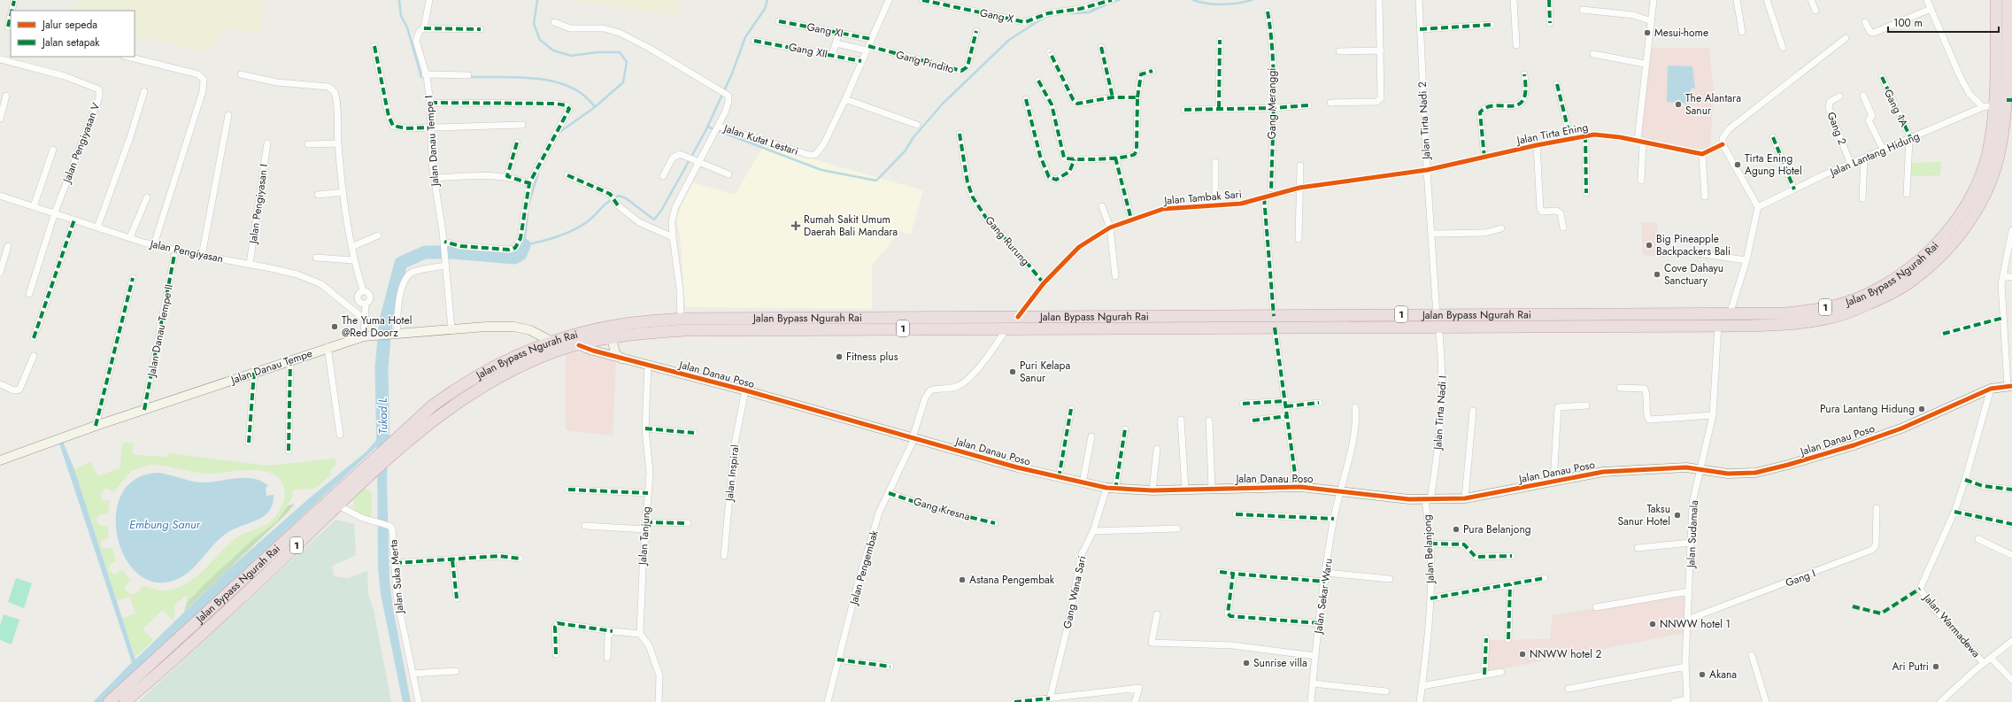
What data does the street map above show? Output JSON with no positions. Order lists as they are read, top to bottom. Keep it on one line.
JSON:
{"streets":{"highway":["Jalan Bypass Ngurah Rai","1"],"street":["Gang X","Gang XI","Gang XII","Gang Pindito","Gang Meranggi","Gang 1A","Jalan Tirta Nadi 2","Gang 2","Jalan Tirta Ening","Jalan Kutat Lestari","Jalan Danau Tempe I","Jalan Pengiyasan V","Jalan Lantang Hidung","Jalan Tambak Sari","Jalan Pengiyasan I","Gang Rurung","Jalan Pengiyasan","Jalan Danau Tempe II","Jalan Danau Tempe","Jalan Danau Poso","Jalan Tirta Nadi I","Jalan Inspiral","Gang Kresna","Jalan Sudamala","Jalan Tanjung","Jalan Belanjong","Jalan Pengembak","Jalan Suka Merta","Gang I","Gang Wana Sari","Jalan Sekar Waru","Jalan Warmadewa"]},"crossings":[["Gang XI","Jalan Kutat Lestari"],["Gang XII","Jalan Kutat Lestari"],["Gang Pindito","Jalan Kutat Lestari"],["Gang Meranggi","Jalan Tambak Sari"],["Gang 1A","Jalan Lantang Hidung"],["Jalan Tirta Nadi 2","Jalan Tirta Ening"],["Jalan Tirta Nadi 2","Jalan Tambak Sari"],["Jalan Tirta Nadi 2","Jalan Bypass Ngurah Rai"],["Jalan Tirta Nadi 2","Jalan Tirta Nadi I"],["Gang 2","Jalan Lantang Hidung"],["Jalan Tirta Ening","Jalan Tambak Sari"],["Jalan Kutat Lestari","Jalan Bypass Ngurah Rai"],["Jalan Danau Tempe I","Jalan Danau Tempe"],["Jalan Pengiyasan V","Jalan Pengiyasan"],["Jalan Lantang Hidung","Jalan Bypass Ngurah Rai"],["Jalan Tambak Sari","Gang Rurung"],["Jalan Tambak Sari","Jalan Bypass Ngurah Rai"],["Jalan Pengiyasan I","Jalan Pengiyasan"],["Jalan Pengiyasan","Jalan Danau Tempe II"],["Jalan Bypass Ngurah Rai","Jalan Danau Tempe"],["Jalan Bypass Ngurah Rai","Jalan Danau Poso"],["Jalan Bypass Ngurah Rai","Jalan Tirta Nadi I"],["Jalan Bypass Ngurah Rai","Jalan Sudamala"],["Jalan Bypass Ngurah Rai","Jalan Pengembak"],["Jalan Bypass Ngurah Rai","Jalan Suka Merta"],["Jalan Danau Tempe II","Jalan Danau Tempe"],["Jalan Danau Poso","Jalan Tirta Nadi I"],["Jalan Danau Poso","Jalan Inspiral"],["Jalan Danau Poso","Jalan Sudamala"],["Jalan Danau Poso","Jalan Tanjung"],["Jalan Danau Poso","Jalan Belanjong"],["Jalan Danau Poso","Jalan Pengembak"],["Jalan Danau Poso","Gang Wana Sari"],["Jalan Danau Poso","Jalan Sekar Waru"],["Jalan Danau Poso","Jalan Warmadewa"],["Jalan Tirta Nadi I","Jalan Belanjong"],["Gang Kresna","Jalan Pengembak"],["Jalan Sudamala","Gang I"]],"water":["Tukad L","Embung Sanur"],"places":{"other":["Mesui-home","The Alantara Sanur","Tirta Ening Agung Hotel","Big Pineapple Backpackers Bali","Cove Dahayu Sanctuary","The Yuma Hotel @Red Doorz","Fitness plus","Puri Kelapa Sanur","Pura Lantang Hidung","Taksu Sanur Hotel","Pura Belanjong","Astana Pengembak","NNWW hotel 1","NNWW hotel 2","Sunrise villa","Ari Putri","Akana"],"health":["Rumah Sakit Umum Daerah Bali Mandara"]},"legend":["Jalur sepeda","Jalan setapak"],"scale_bar":"100 m"}
